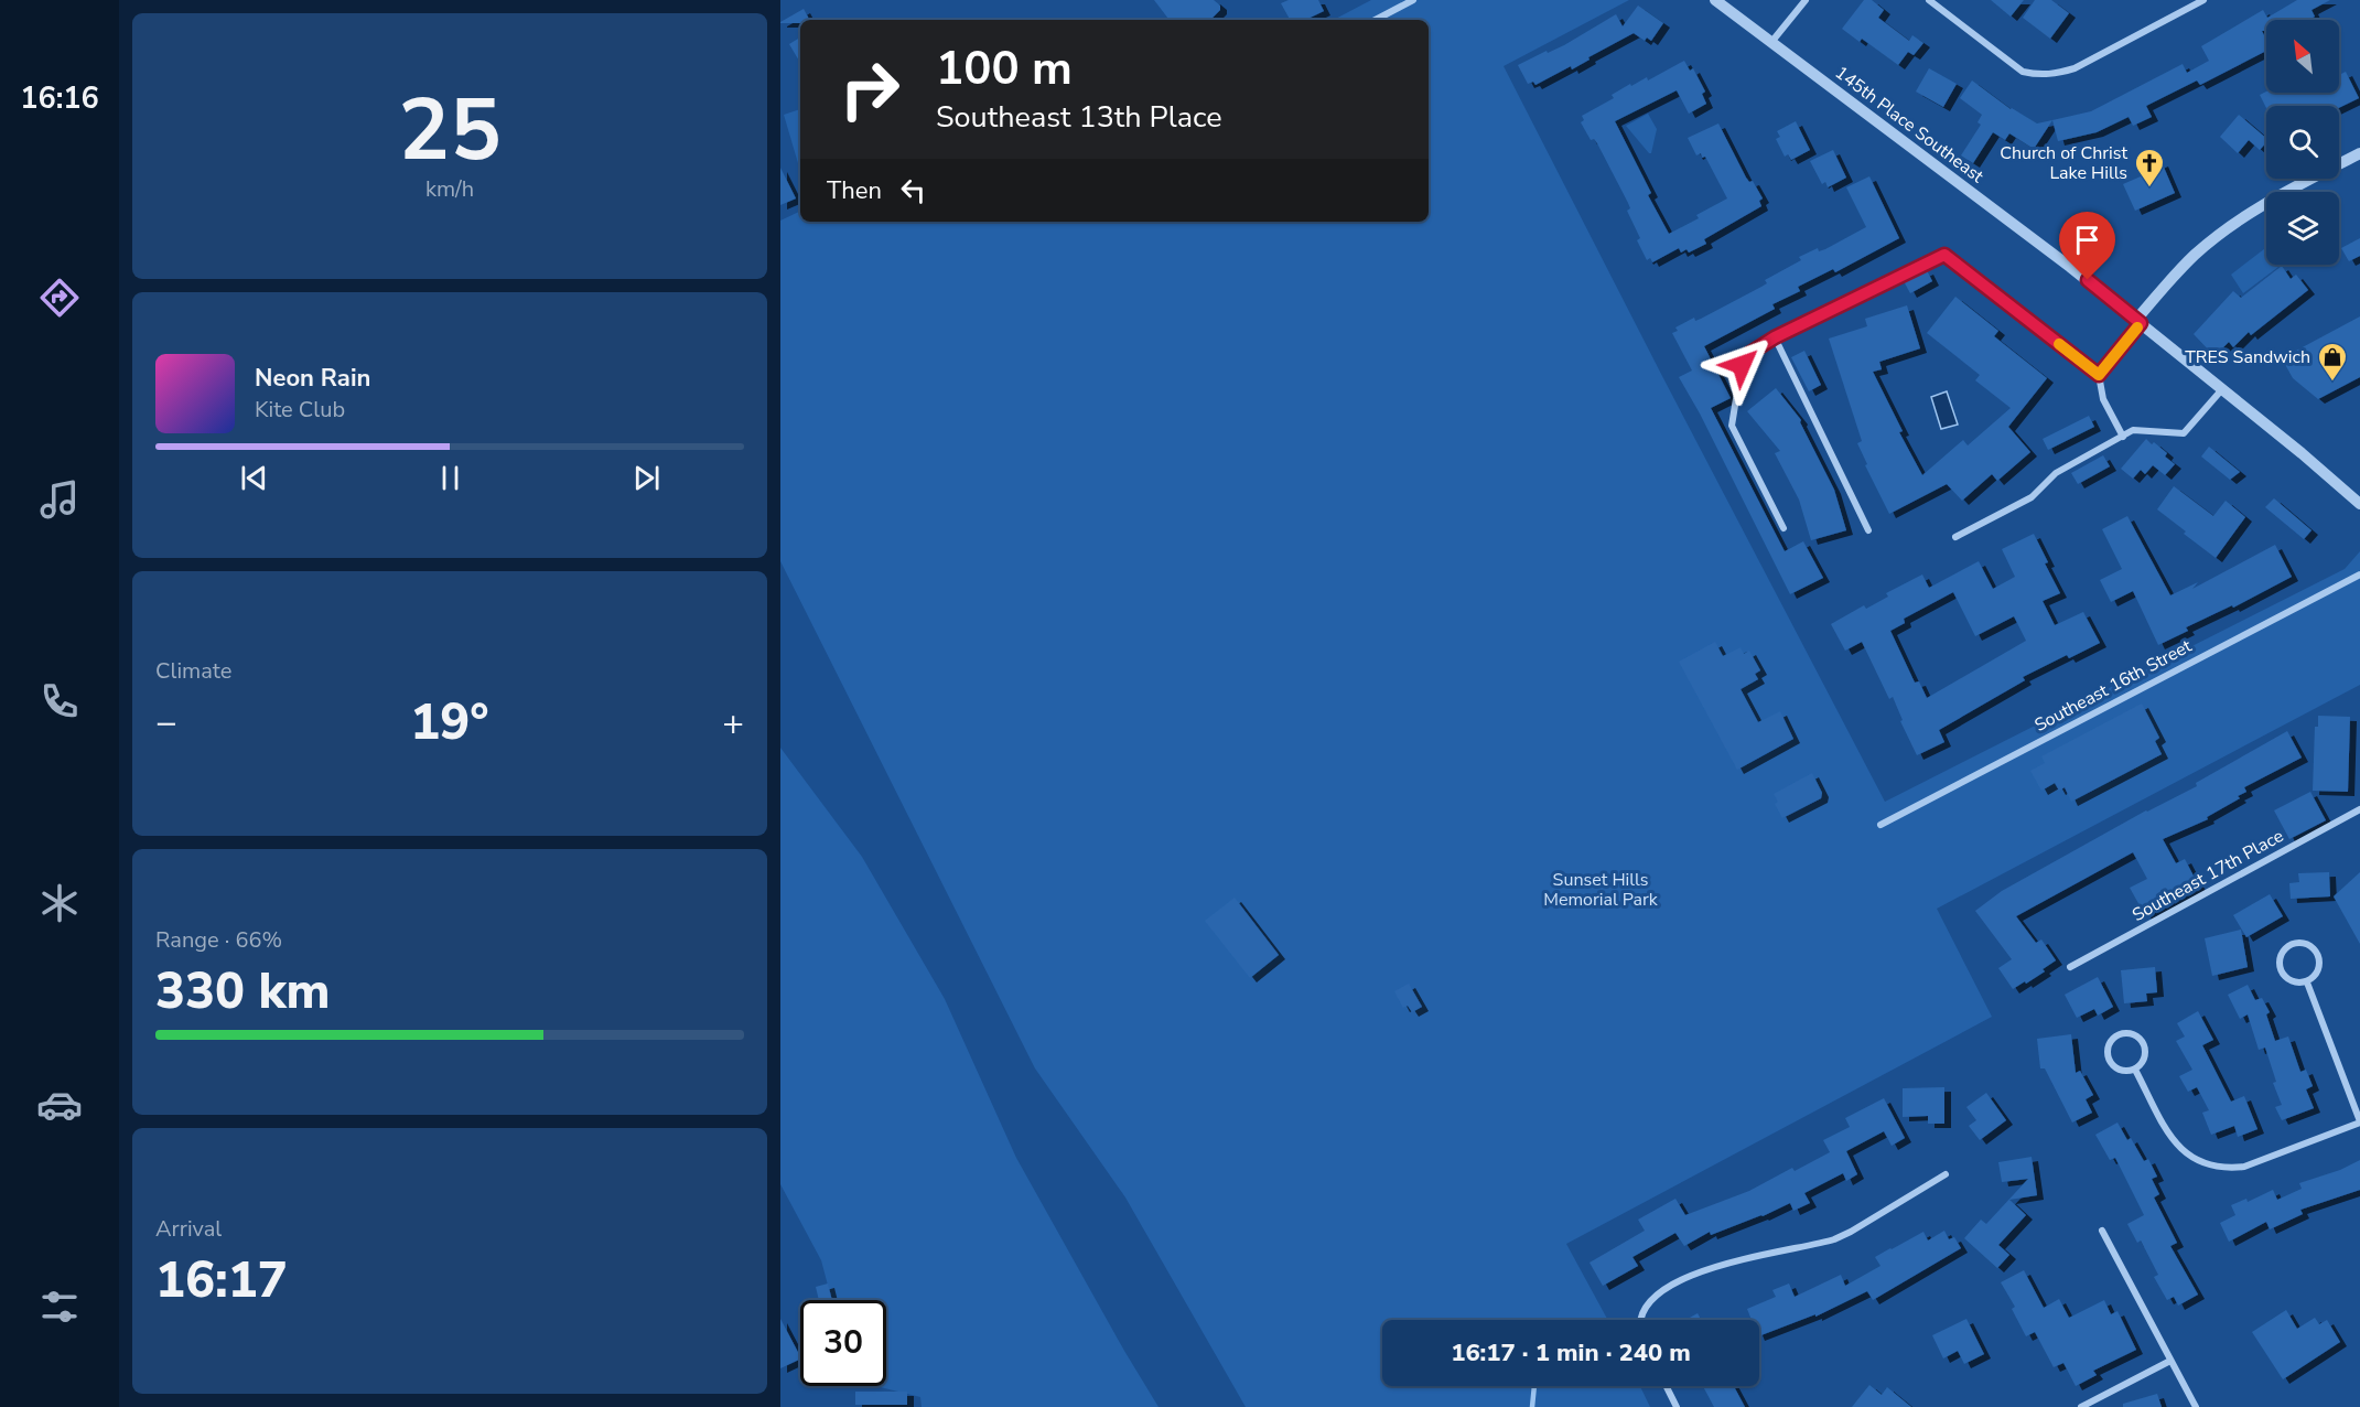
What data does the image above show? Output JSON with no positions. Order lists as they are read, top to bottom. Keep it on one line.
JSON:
{"streets":{"street":["145th Place Southeast","Southeast 16th Street","Southeast 17th Place"]},"parks":["Sunset Hills Memorial Park"],"places":{"church":["Church of Christ Lake Hills"],"shop":["TRES Sandwich"]},"north":"top left","page":{"tabs":"16:16","tile":[["25","km/h"],"Climate",["Range · 66%","330 km"],["Arrival","16:17"]],"turn":["100 m","Southeast 13th Place"],"then":"Then","song":["Neon Rain","Kite Club"],"heat":["−","19°","+"],"limit":"30","trip":"16:17 · 1 min · 240 m"}}
